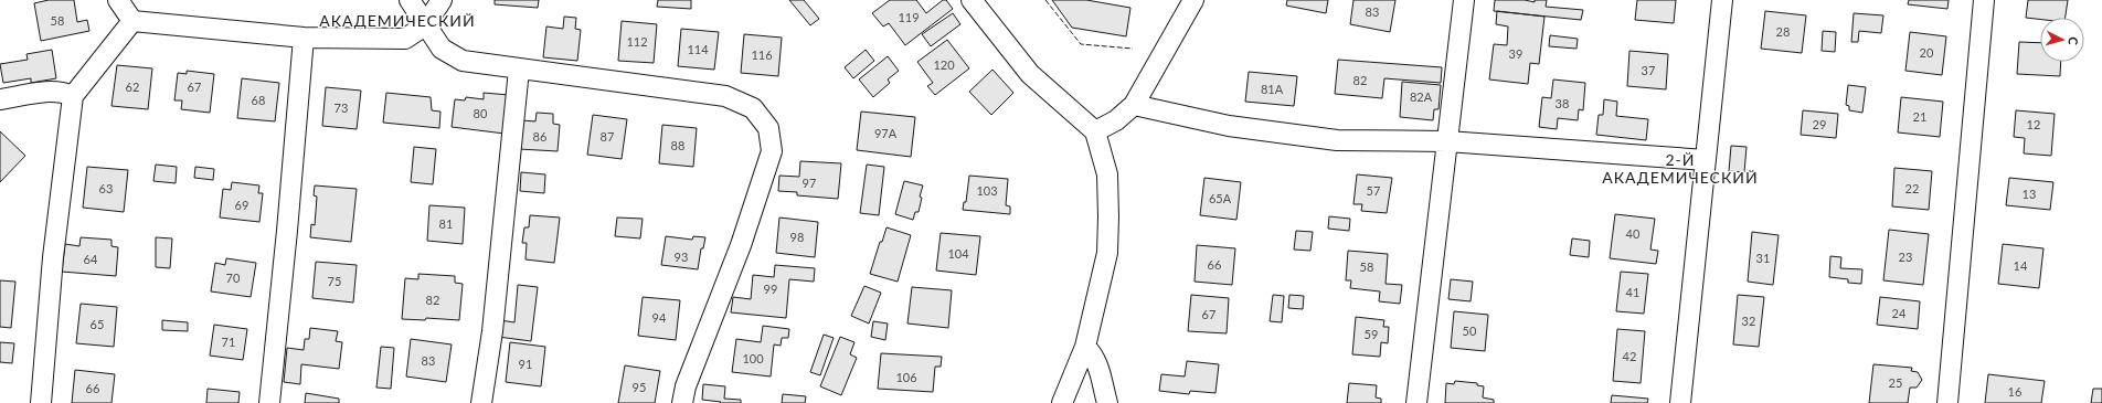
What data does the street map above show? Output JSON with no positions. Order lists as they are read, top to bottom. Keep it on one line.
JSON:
{"districts":["АКАДЕМИЧЕСКИЙ","2-Й АКАДЕМИЧЕСКИЙ"],"house_numbers":["83","119","58","28","112","114","20","39","116","120","37","82","62","67","81А","82А","68","38","73","80","21","29","12","97А","86","87","88","97","63","22","103","57","13","65А","69","81","40","98","104","93","23","31","64","66","14","58","70","75","99","41","82","24","67","94","32","65","50","59","71","42","100","83","91","106","25","95","66","16"],"north":"right"}
